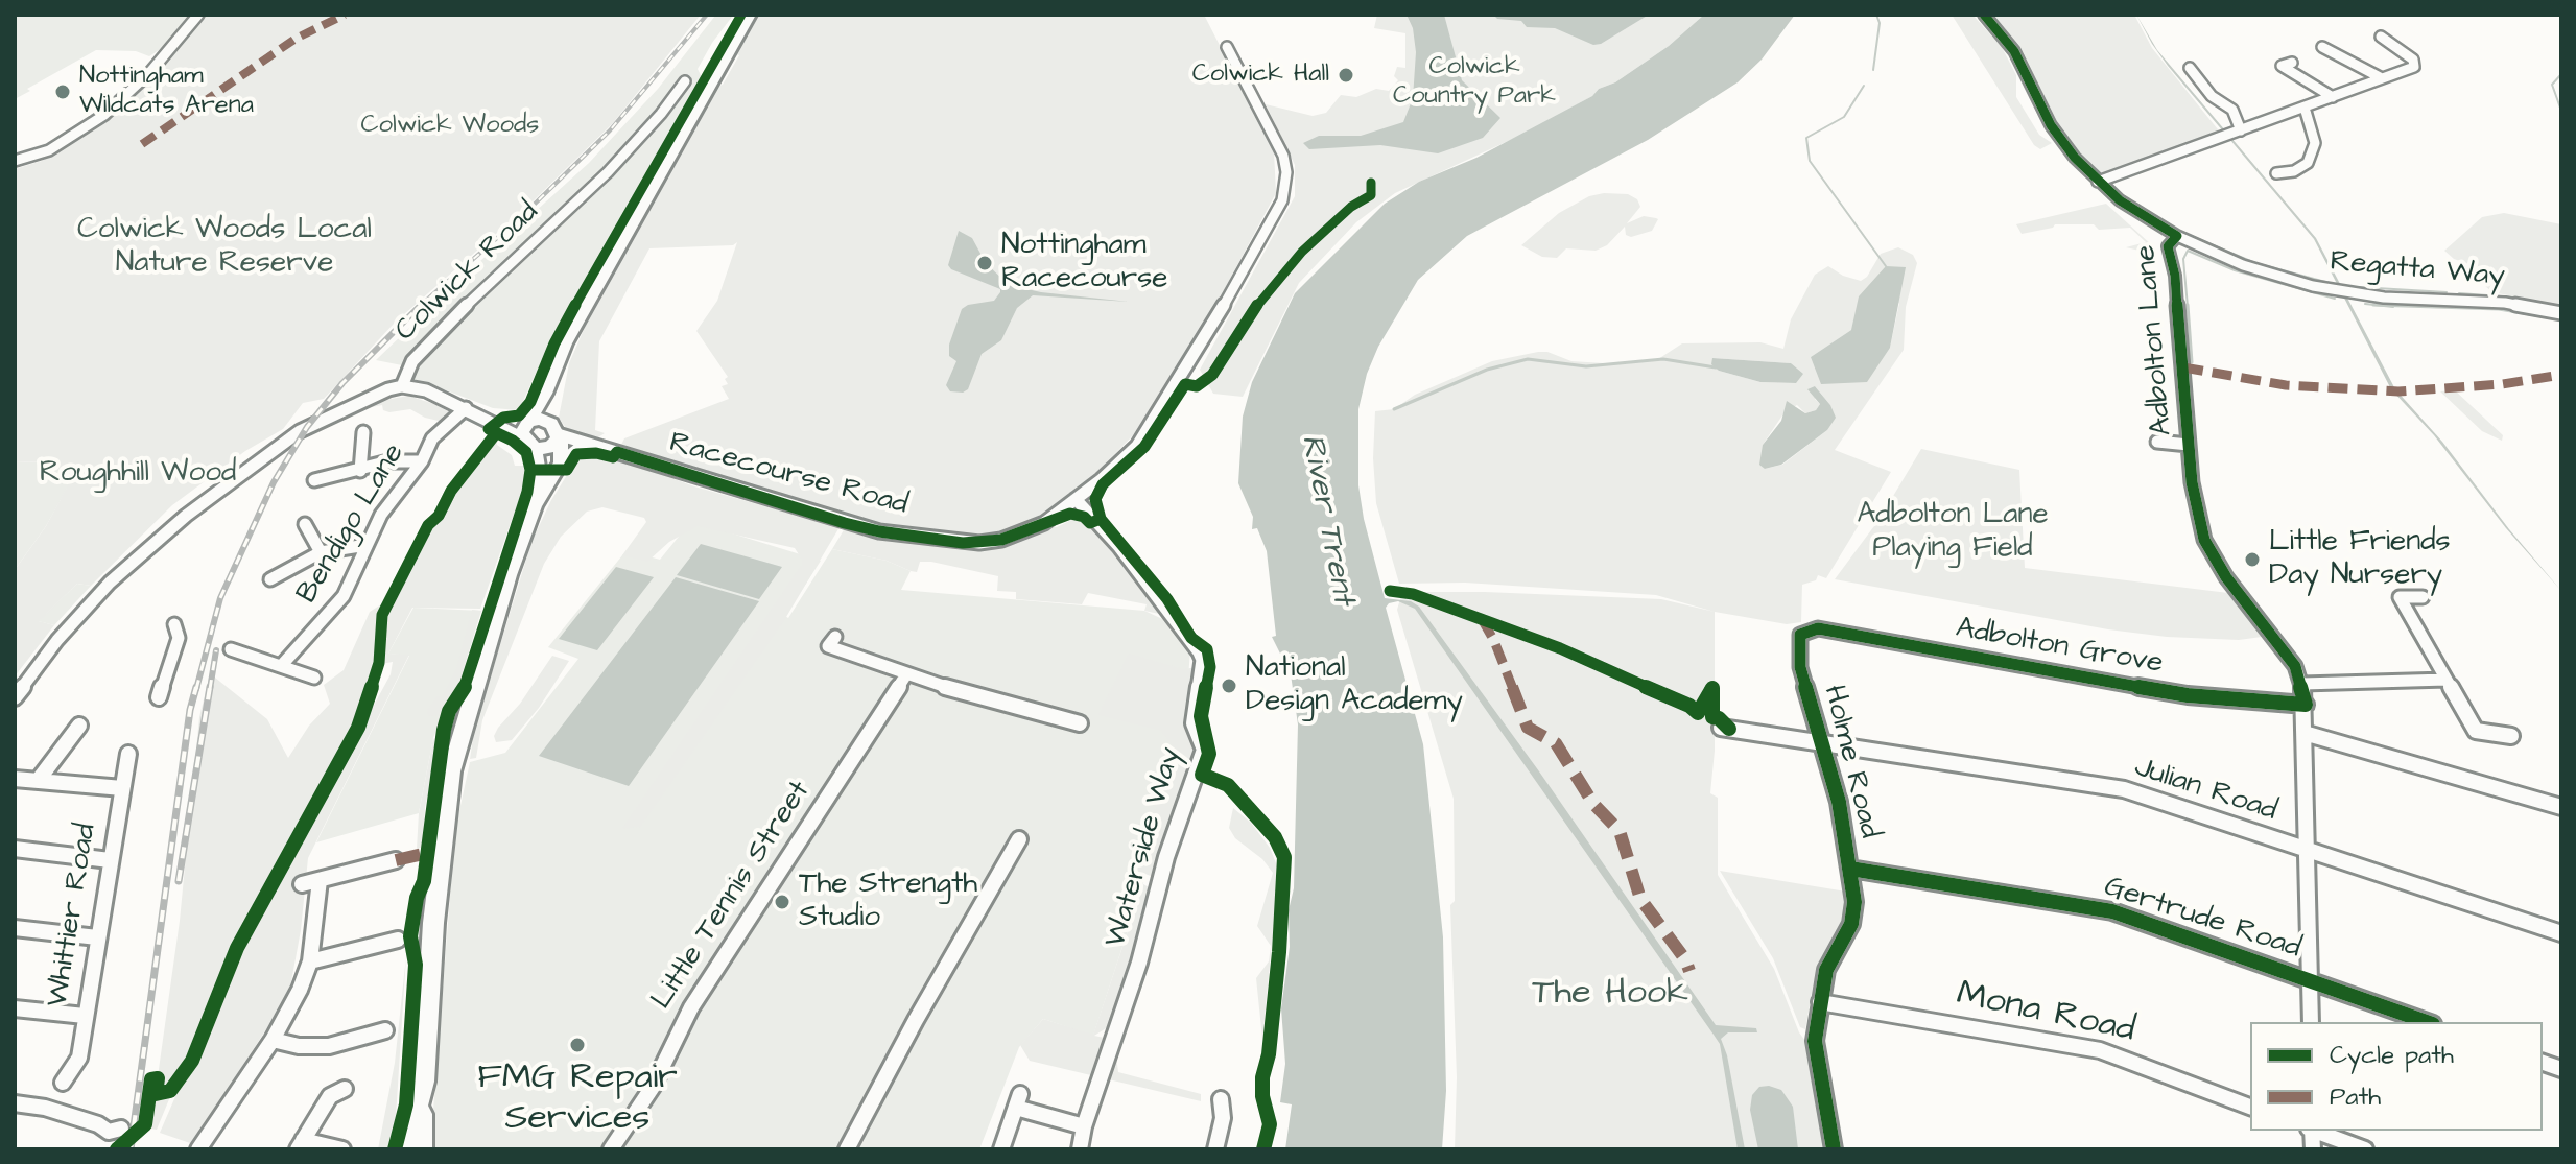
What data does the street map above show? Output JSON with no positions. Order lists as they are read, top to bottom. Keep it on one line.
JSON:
{"streets":{"street":["Regatta Way","Colwick Road","Adbolton Lane","Racecourse Road","Bendigo Lane","Adbolton Grove","Holme Road","Julian Road","Waterside Way","Little Tennis Street","Whittier Road","Gertrude Road","Mona Road"]},"crossings":[["Regatta Way","Adbolton Lane"],["Colwick Road","Racecourse Road"],["Adbolton Lane","Adbolton Grove"],["Adbolton Lane","Julian Road"],["Adbolton Lane","Gertrude Road"],["Racecourse Road","Bendigo Lane"],["Racecourse Road","Waterside Way"],["Adbolton Grove","Holme Road"],["Holme Road","Julian Road"],["Holme Road","Gertrude Road"],["Holme Road","Mona Road"]],"water":["River Trent"],"parks":["Colwick Country Park","Colwick Woods","Colwick Woods Local Nature Reserve","Roughhill Wood","Adbolton Lane Playing Field","The Hook"],"places":["Colwick Hall","Nottingham Wildcats Arena","Nottingham Racecourse","Little Friends Day Nursery","National Design Academy","The Strength Studio","FMG Repair Services"],"legend":["Cycle path","Path"]}
